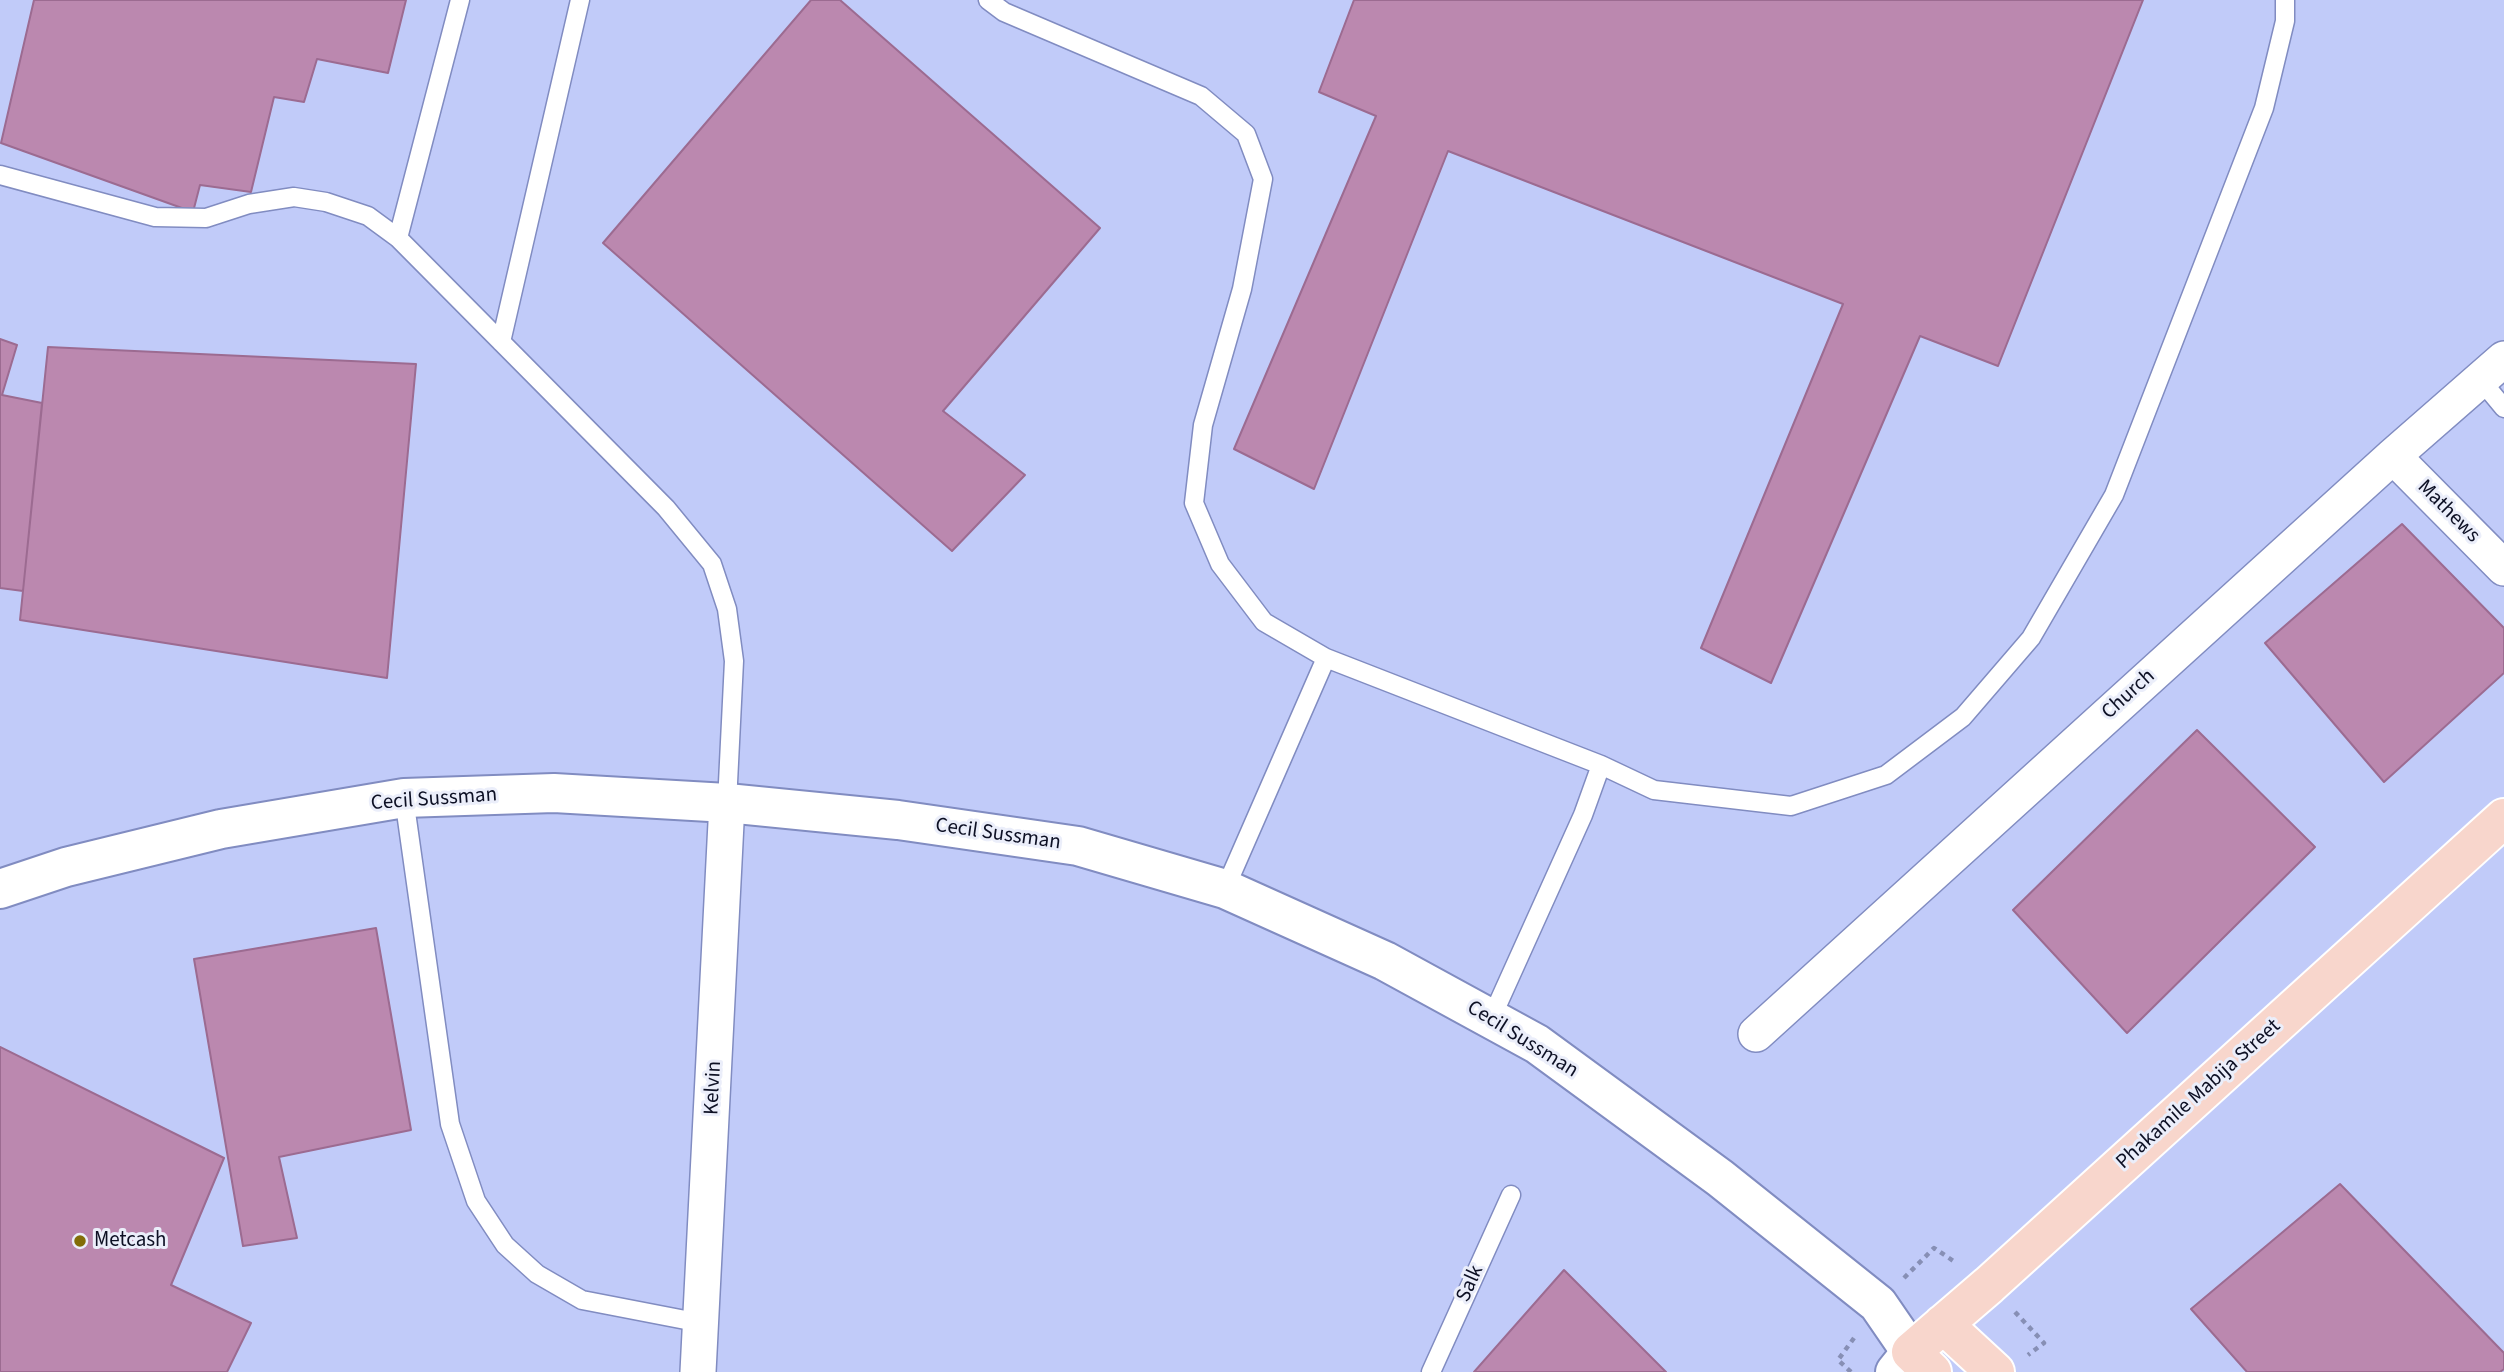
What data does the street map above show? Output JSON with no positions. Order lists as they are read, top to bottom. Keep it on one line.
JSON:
{"streets":{"highway":["Phakamile Mabija Street"],"main road":["Cecil Sussman"],"street":["Mathews","Church","Kelvin"],"lane":["Salk"]},"crossings":[["Mathews","Church"],["Cecil Sussman","Kelvin"],["Cecil Sussman","Phakamile Mabija Street"]],"places":["Metcash"]}
